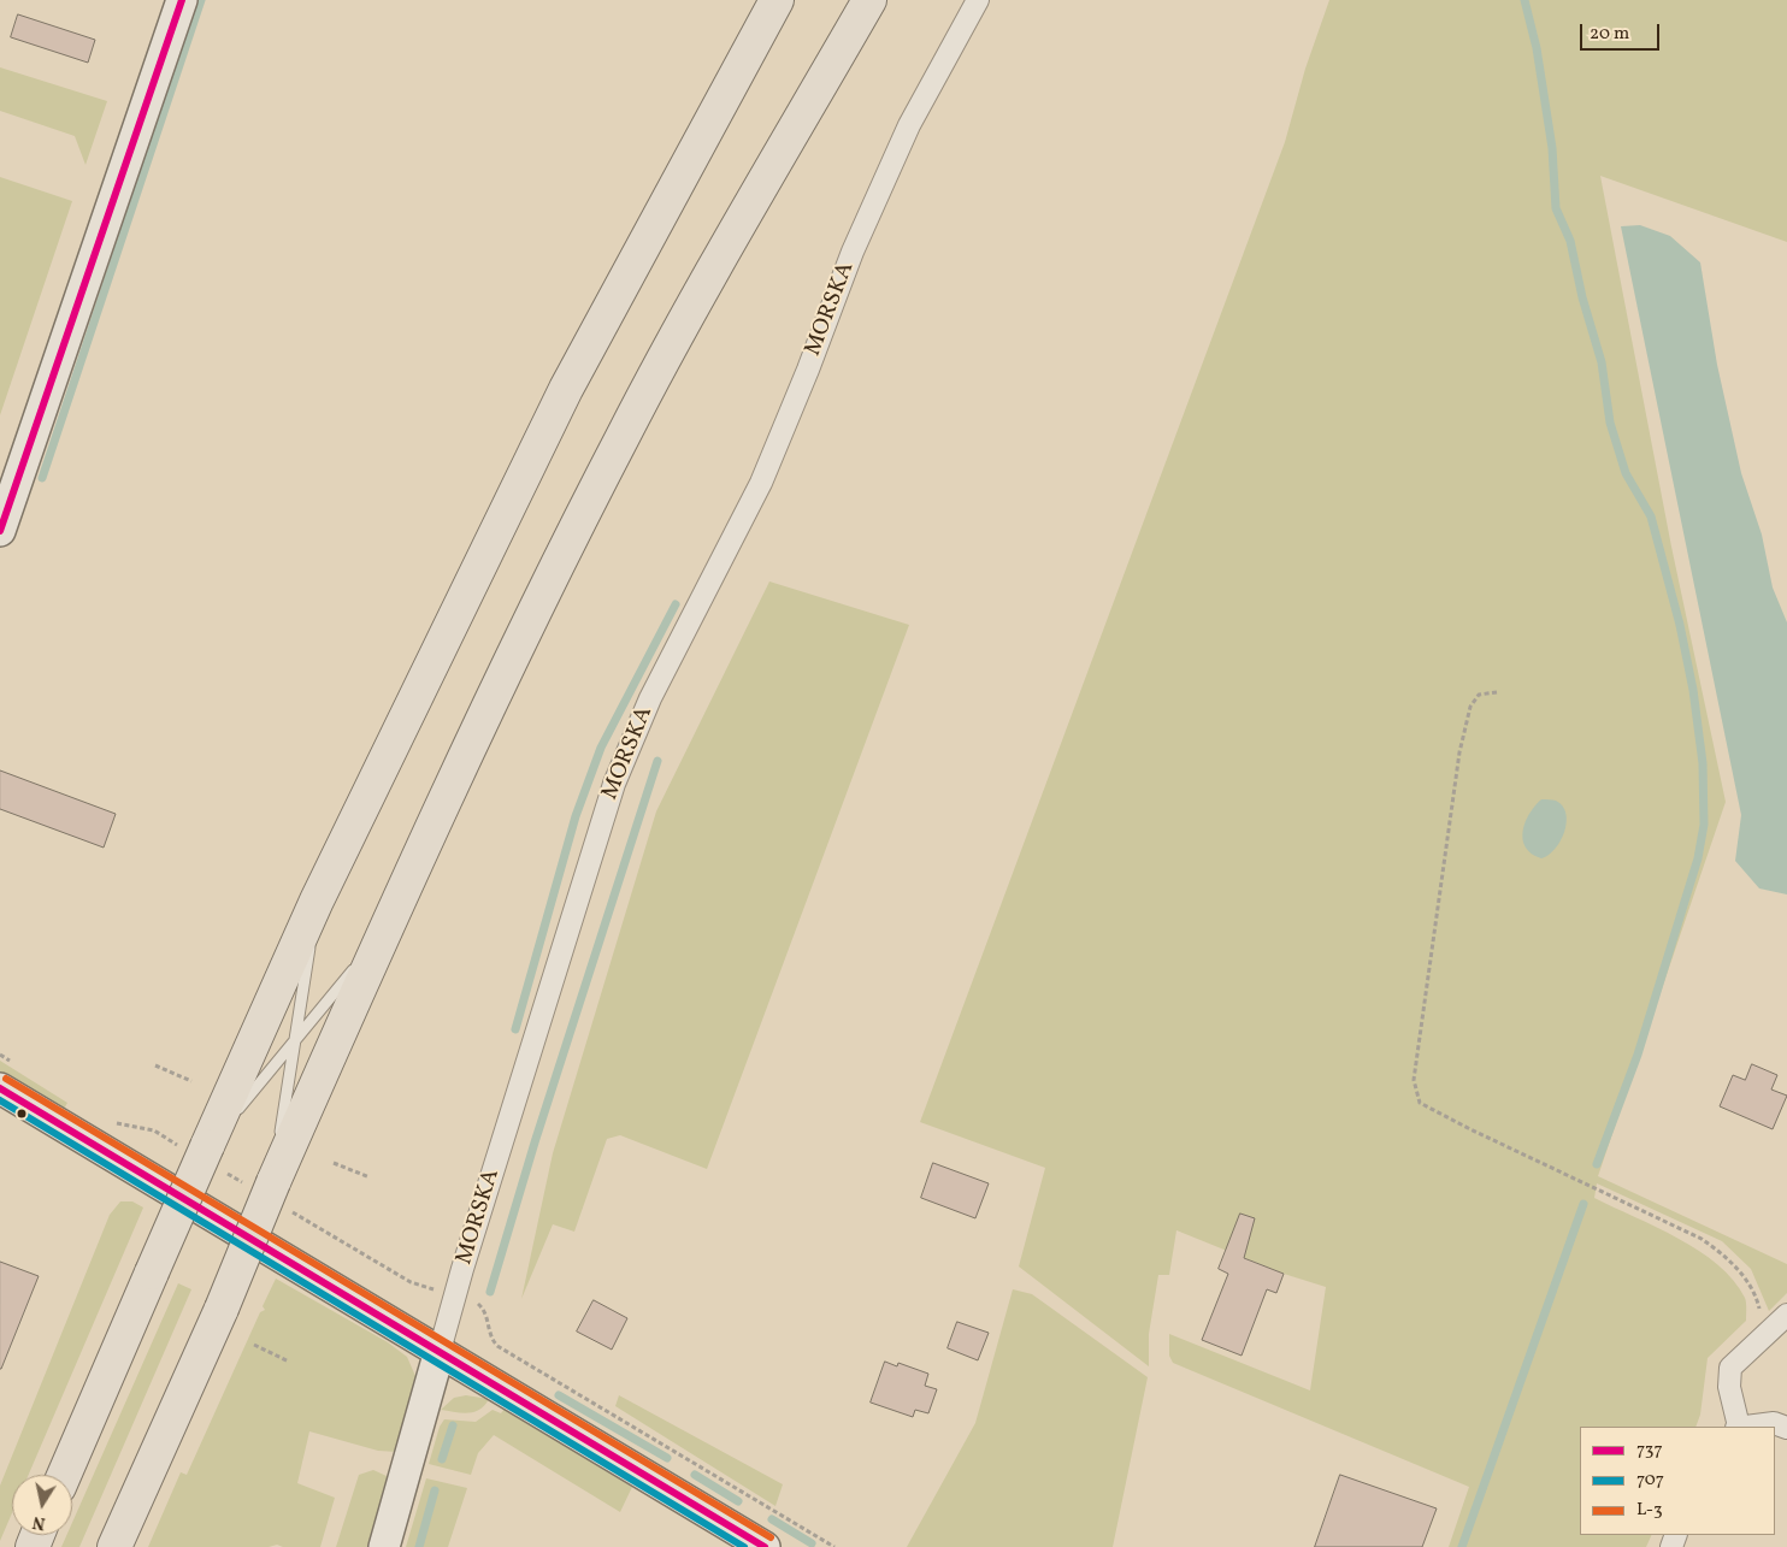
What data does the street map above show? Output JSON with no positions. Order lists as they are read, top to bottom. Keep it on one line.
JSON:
{"streets":{"main road":["MORSKA"]},"lines":["transit line 737","transit line L-3","transit line 707"],"legend":["737","707","L-3"],"scale_bar":"20 m","north":"bottom"}
